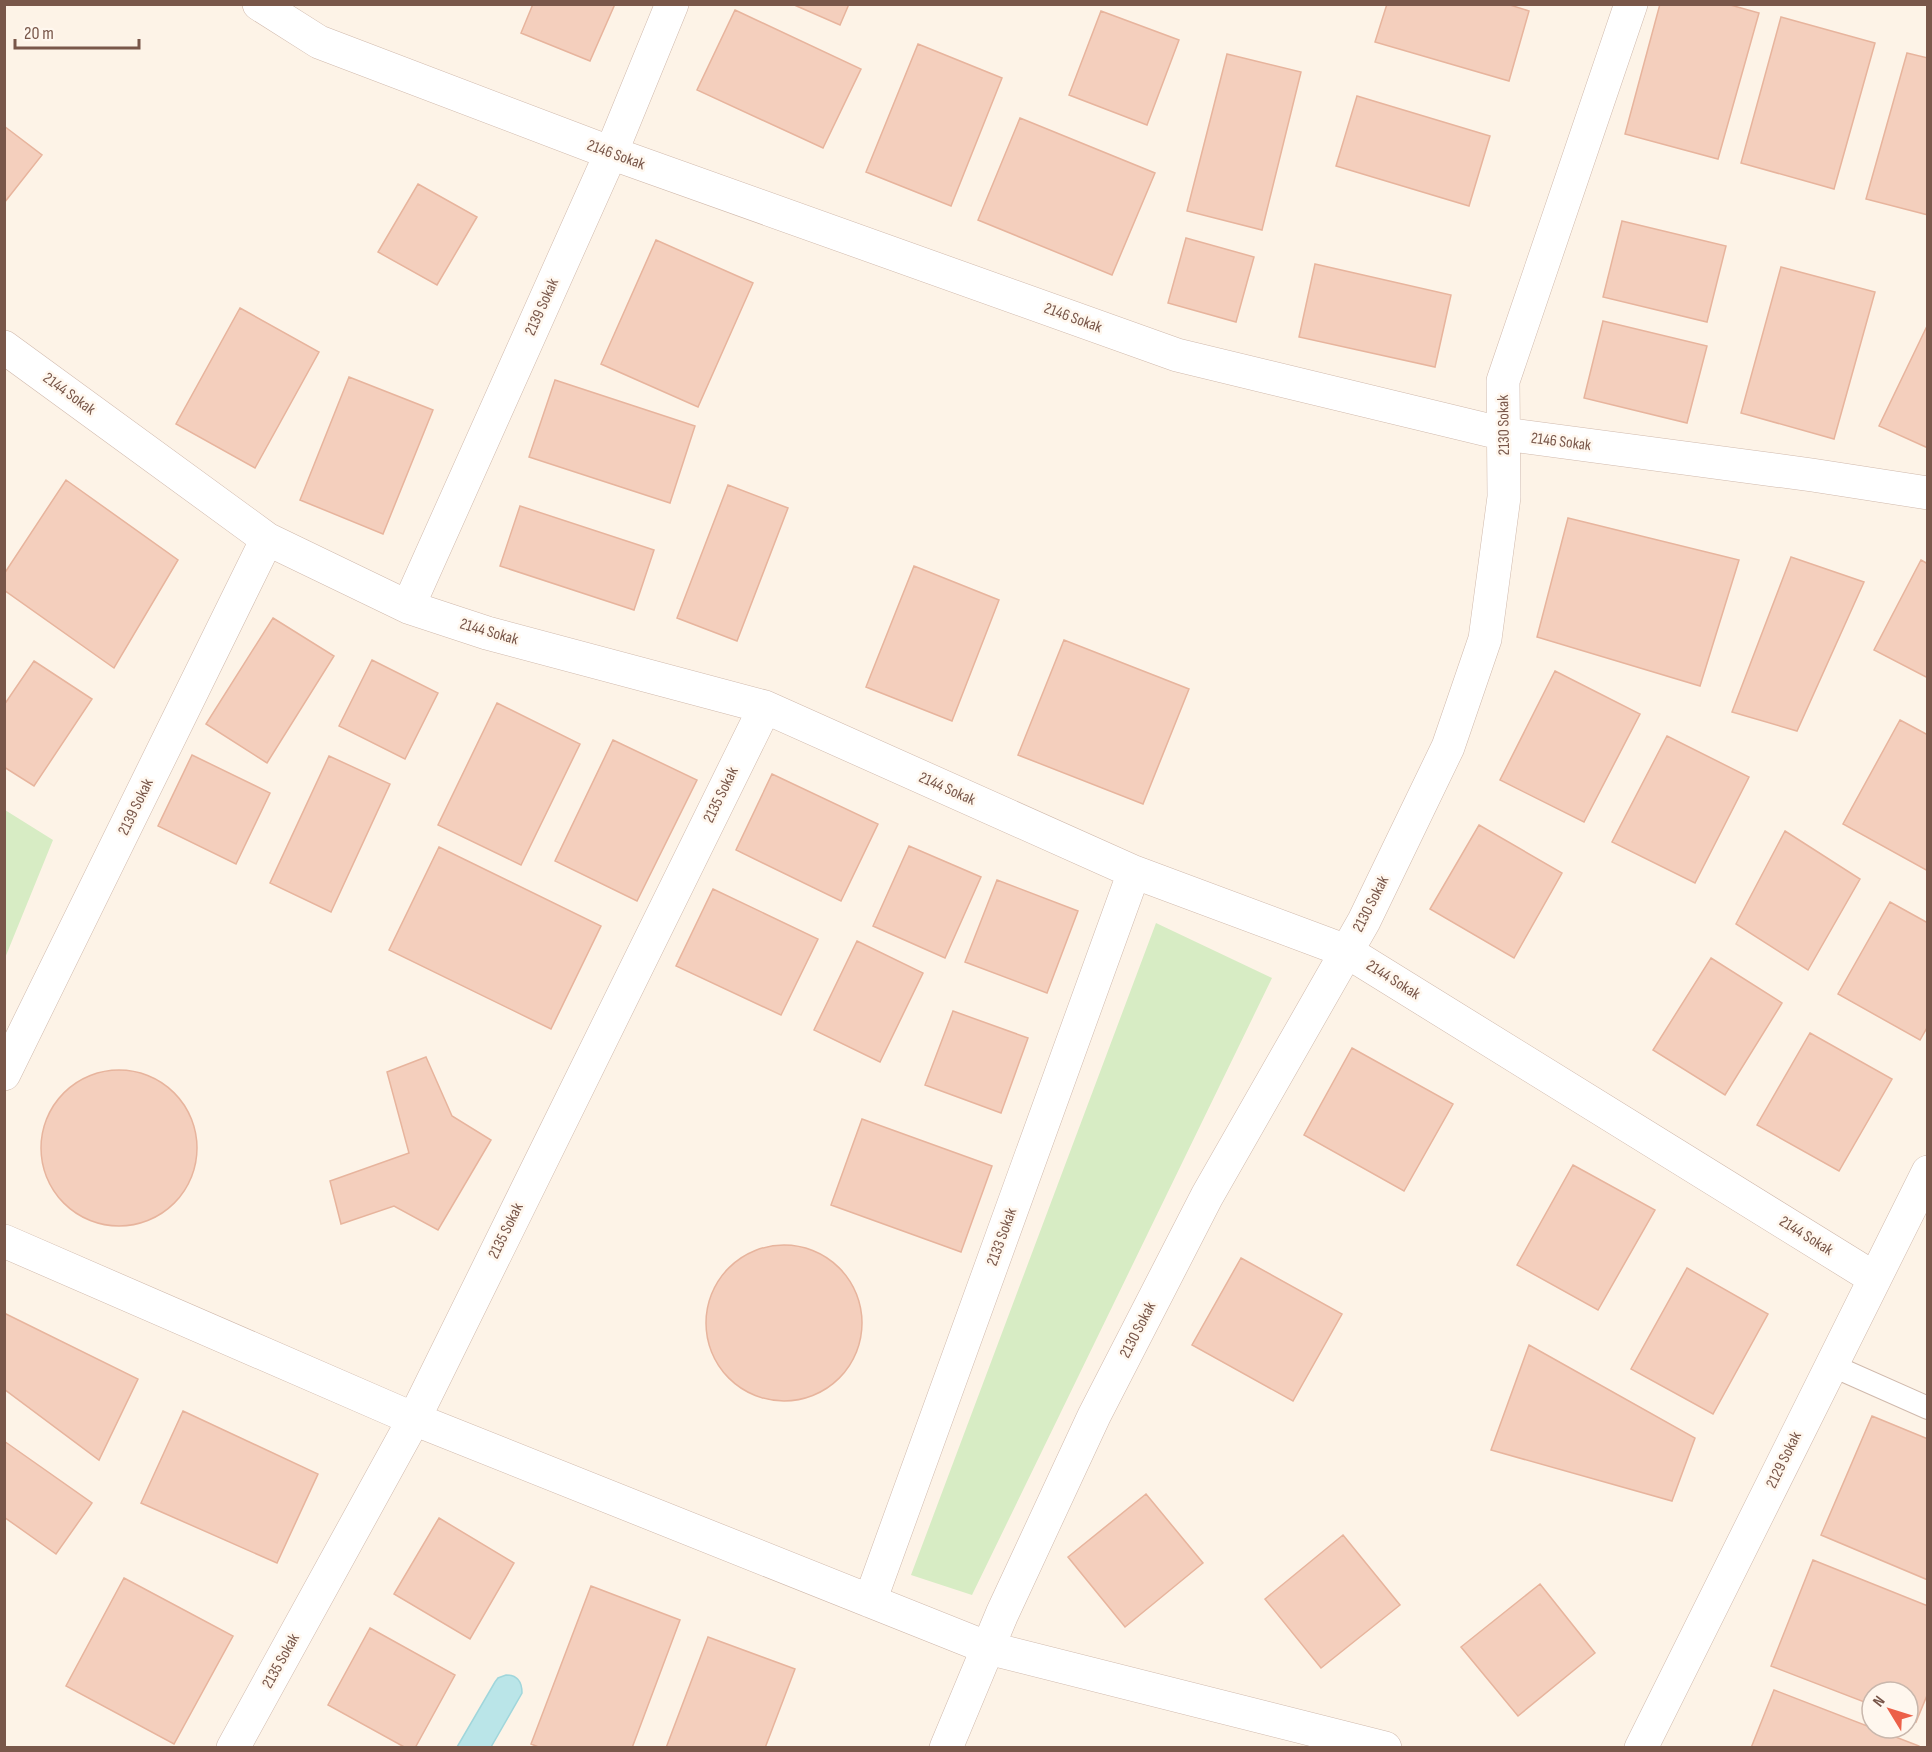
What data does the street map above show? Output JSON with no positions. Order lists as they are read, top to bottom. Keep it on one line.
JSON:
{"streets":{"street":["2146 Sokak","2139 Sokak","2144 Sokak","2130 Sokak","2135 Sokak","2133 Sokak","2129 Sokak"]},"crossings":[["2146 Sokak","2139 Sokak"],["2146 Sokak","2130 Sokak"],["2139 Sokak","2144 Sokak"],["2144 Sokak","2130 Sokak"],["2144 Sokak","2135 Sokak"],["2144 Sokak","2133 Sokak"],["2144 Sokak","2129 Sokak"]],"scale_bar":"20 m","north":"top left"}
